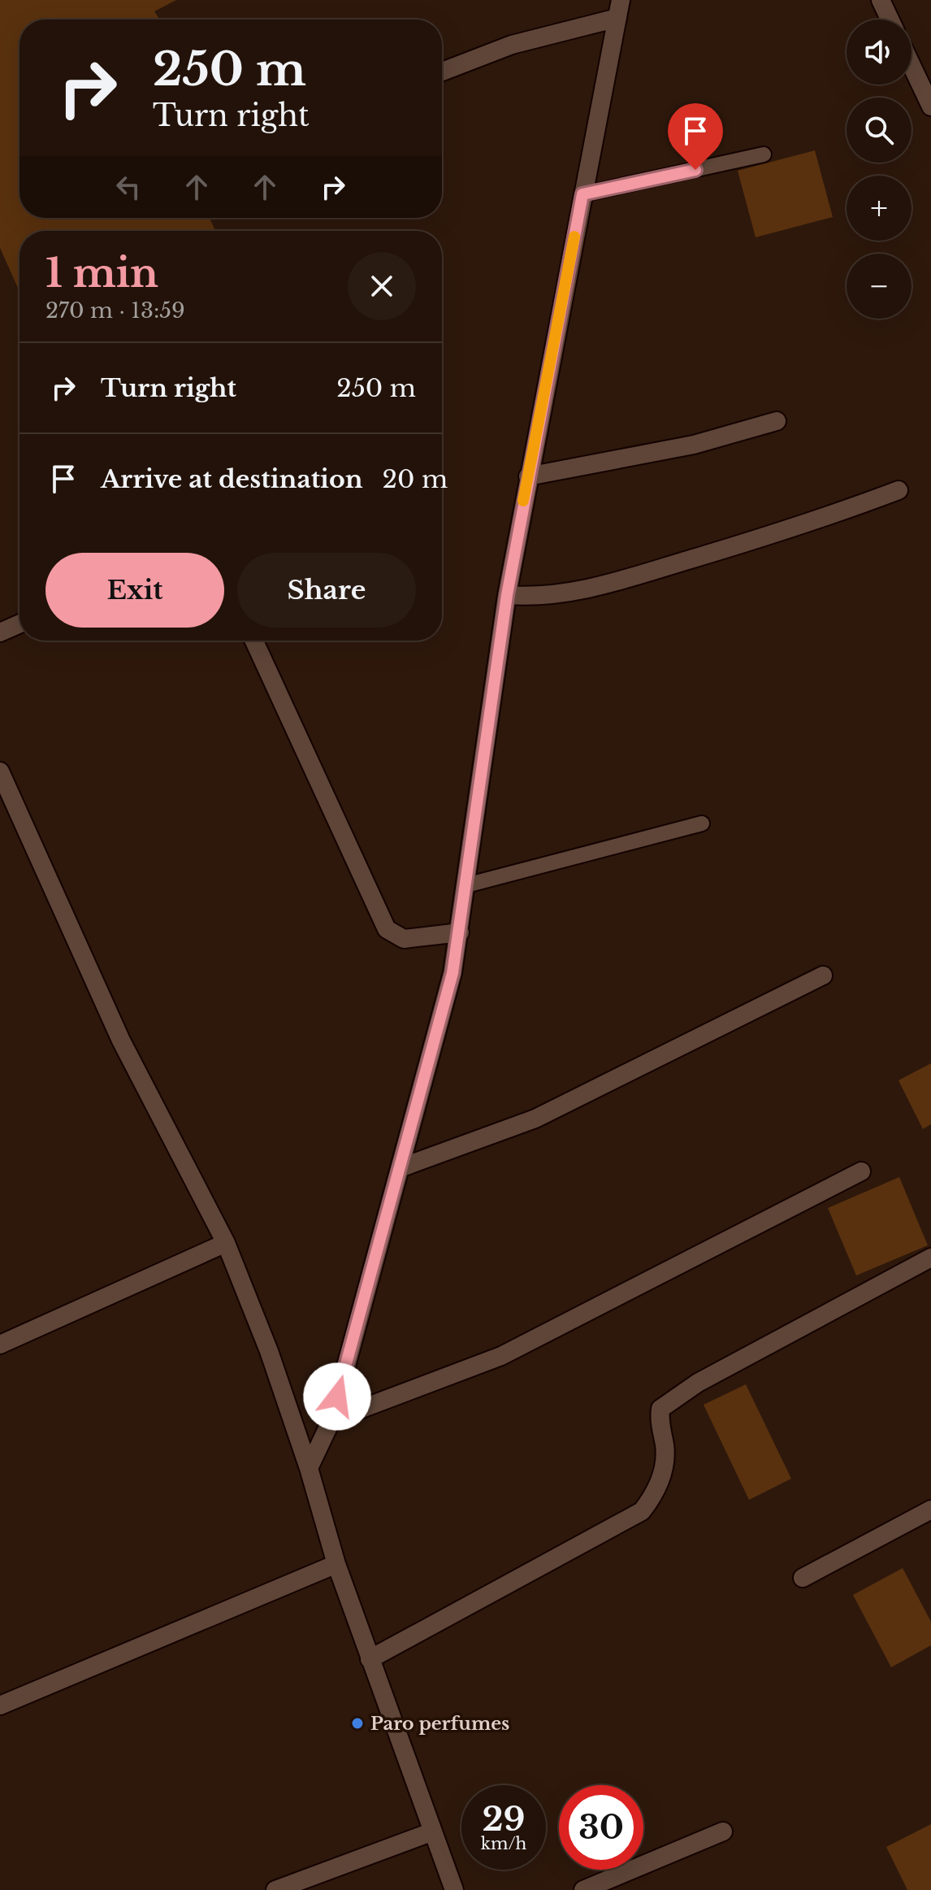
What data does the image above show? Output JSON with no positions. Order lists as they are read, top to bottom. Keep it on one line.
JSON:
{"places":["Paro perfumes"],"page":{"map_buttons":["+","−"],"turn":["250 m","Turn right"],"heading":["1 min","270 m · 13:59"],"list":[{"name":"Turn right","value":"250 m"},{"name":"Arrive at destination","value":"20 m"}],"buttons":["Exit","Share"],"speed":"29 km/h","limit":"30"}}
